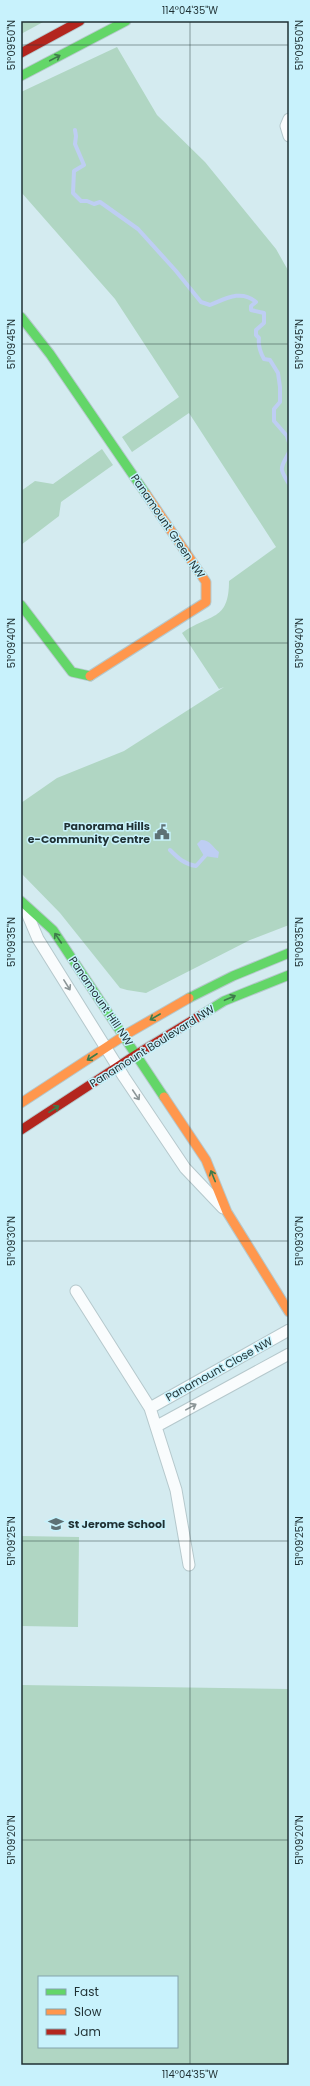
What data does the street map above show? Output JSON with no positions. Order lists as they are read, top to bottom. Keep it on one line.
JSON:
{"streets":{"street":["Panamount Green NW","Panamount Hill NW","Panamount Boulevard NW","Panamount Close NW"]},"crossings":[["Panamount Hill NW","Panamount Boulevard NW"]],"places":{"public building":["Panorama Hills e-Community Centre"],"school or university":["St Jerome School"]},"legend":["Fast","Slow","Jam"],"coordinates":["114°04'35\"W","51°09'50\"N","51°09'45\"N","51°09'40\"N","51°09'35\"N","51°09'30\"N","51°09'25\"N","51°09'20\"N"]}
